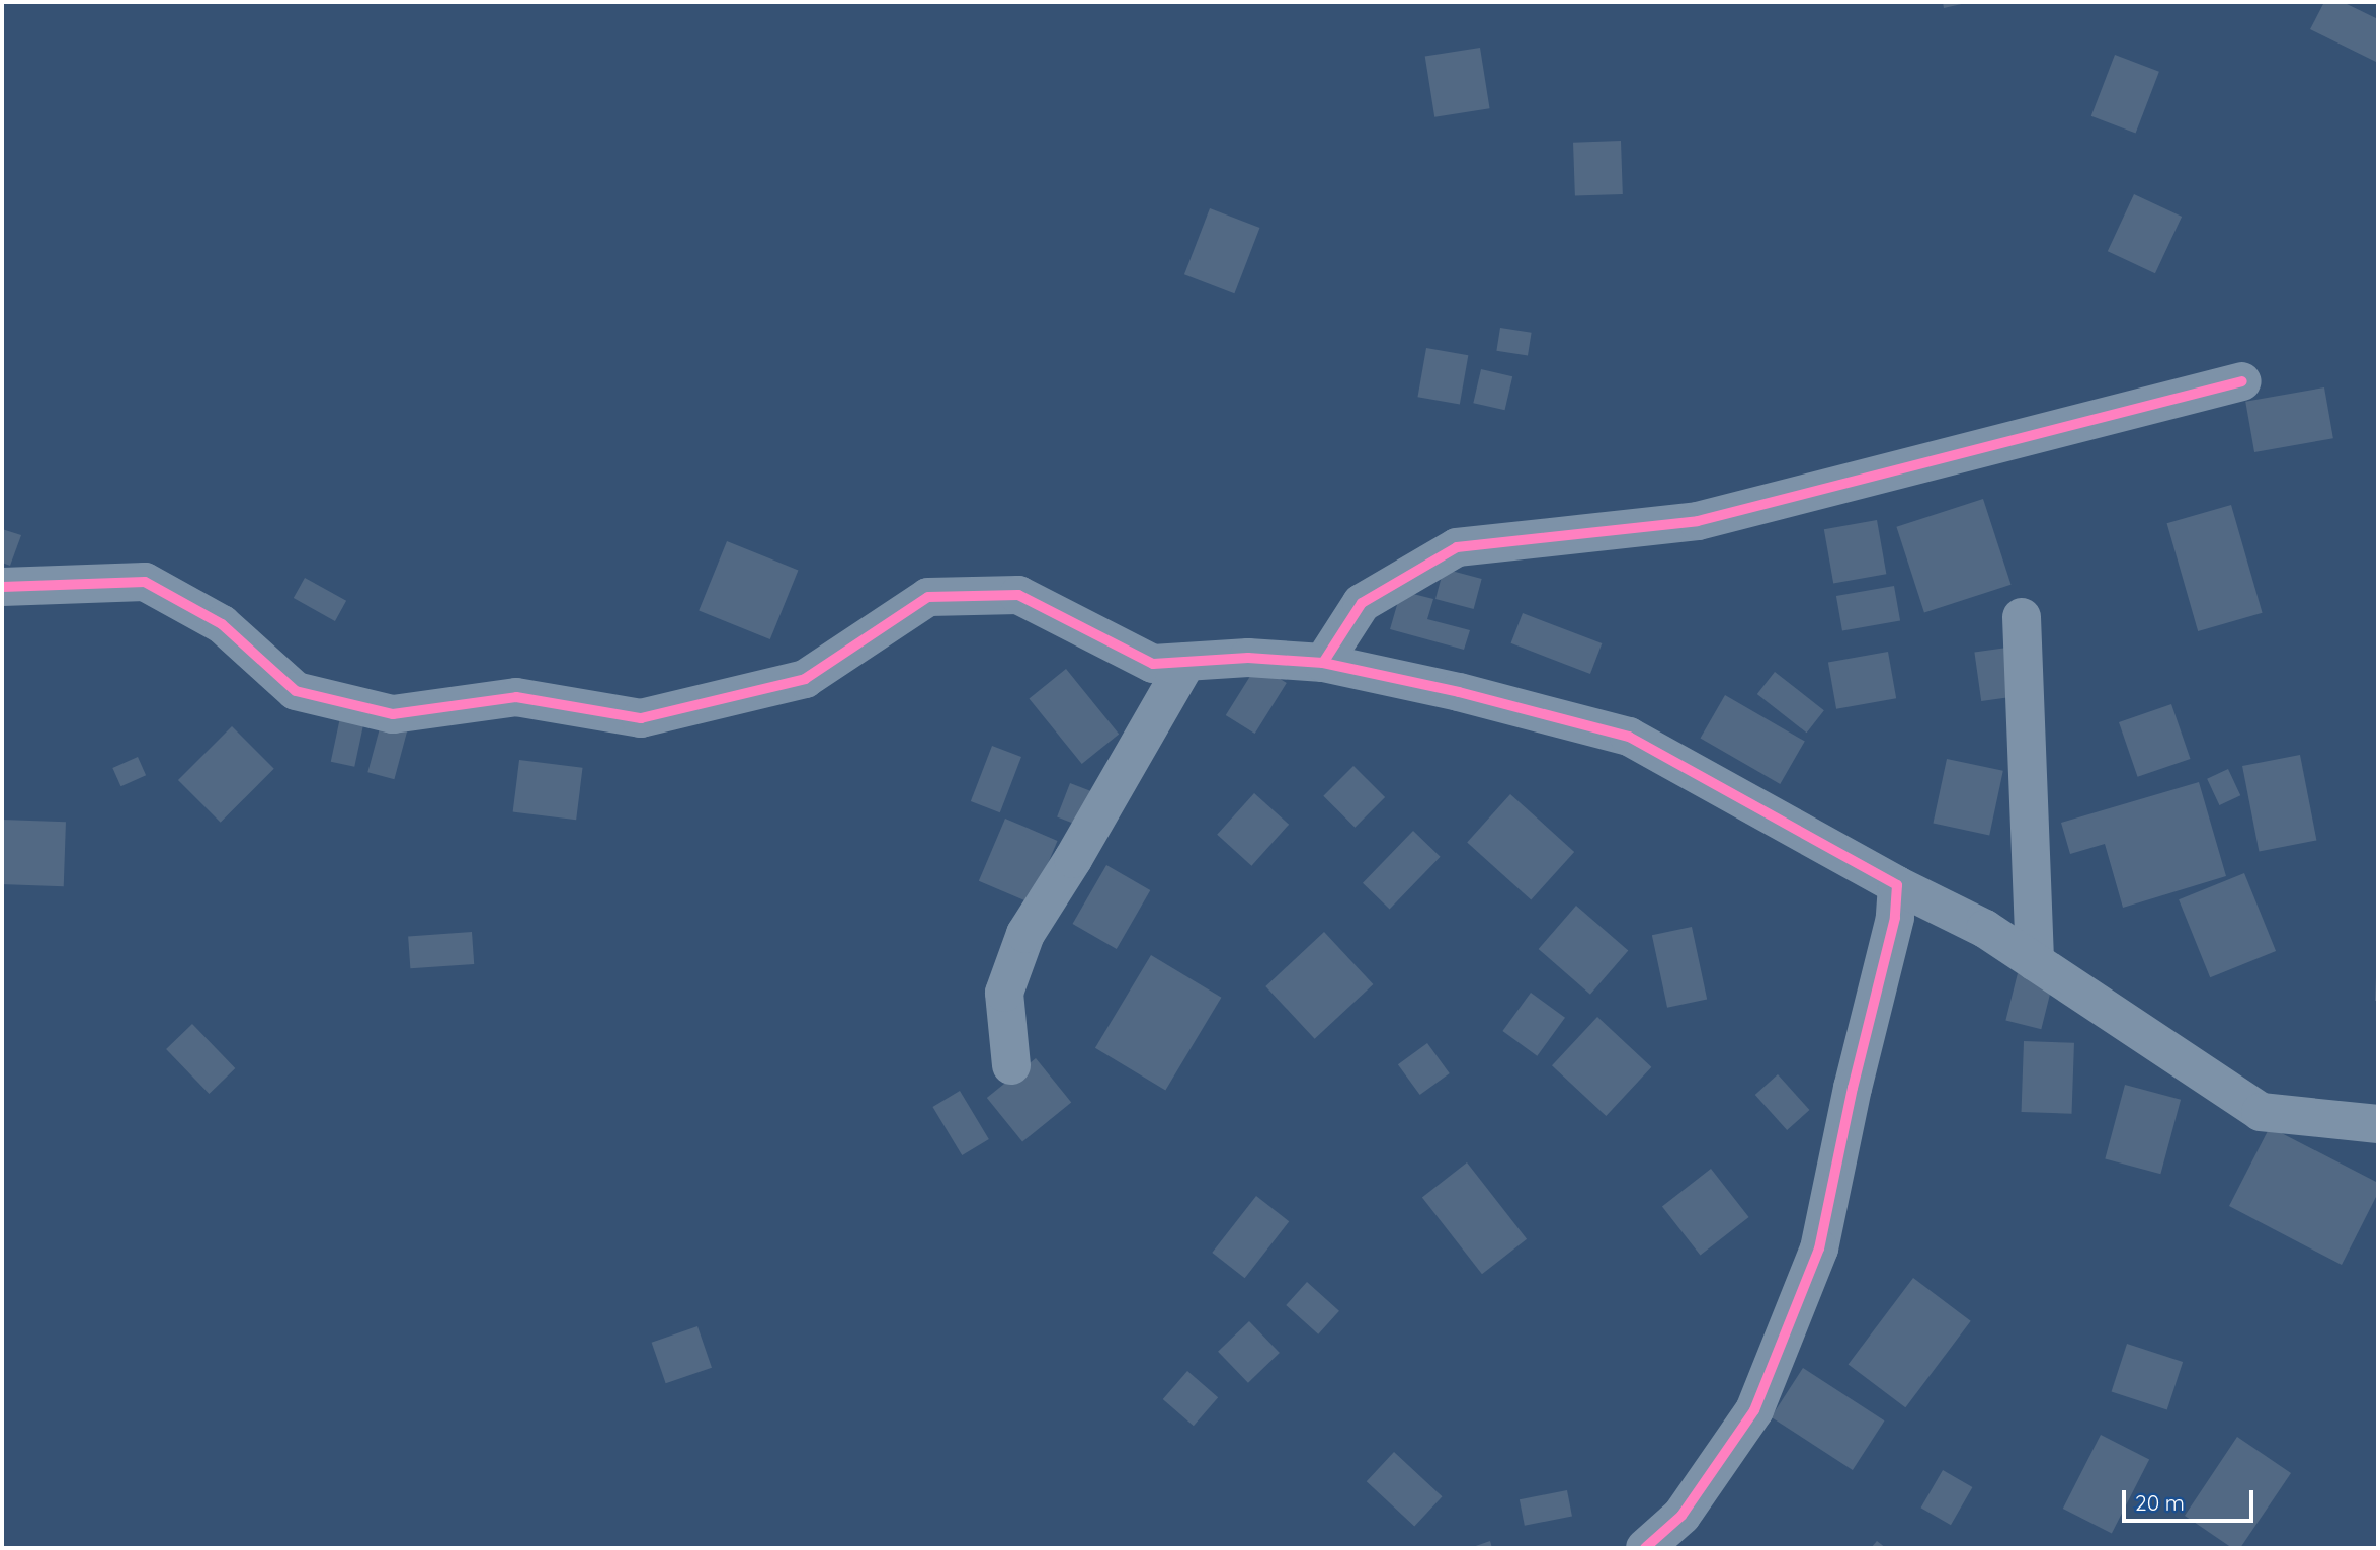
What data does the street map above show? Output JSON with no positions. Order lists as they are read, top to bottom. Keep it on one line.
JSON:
{"scale_bar":"20 m"}
